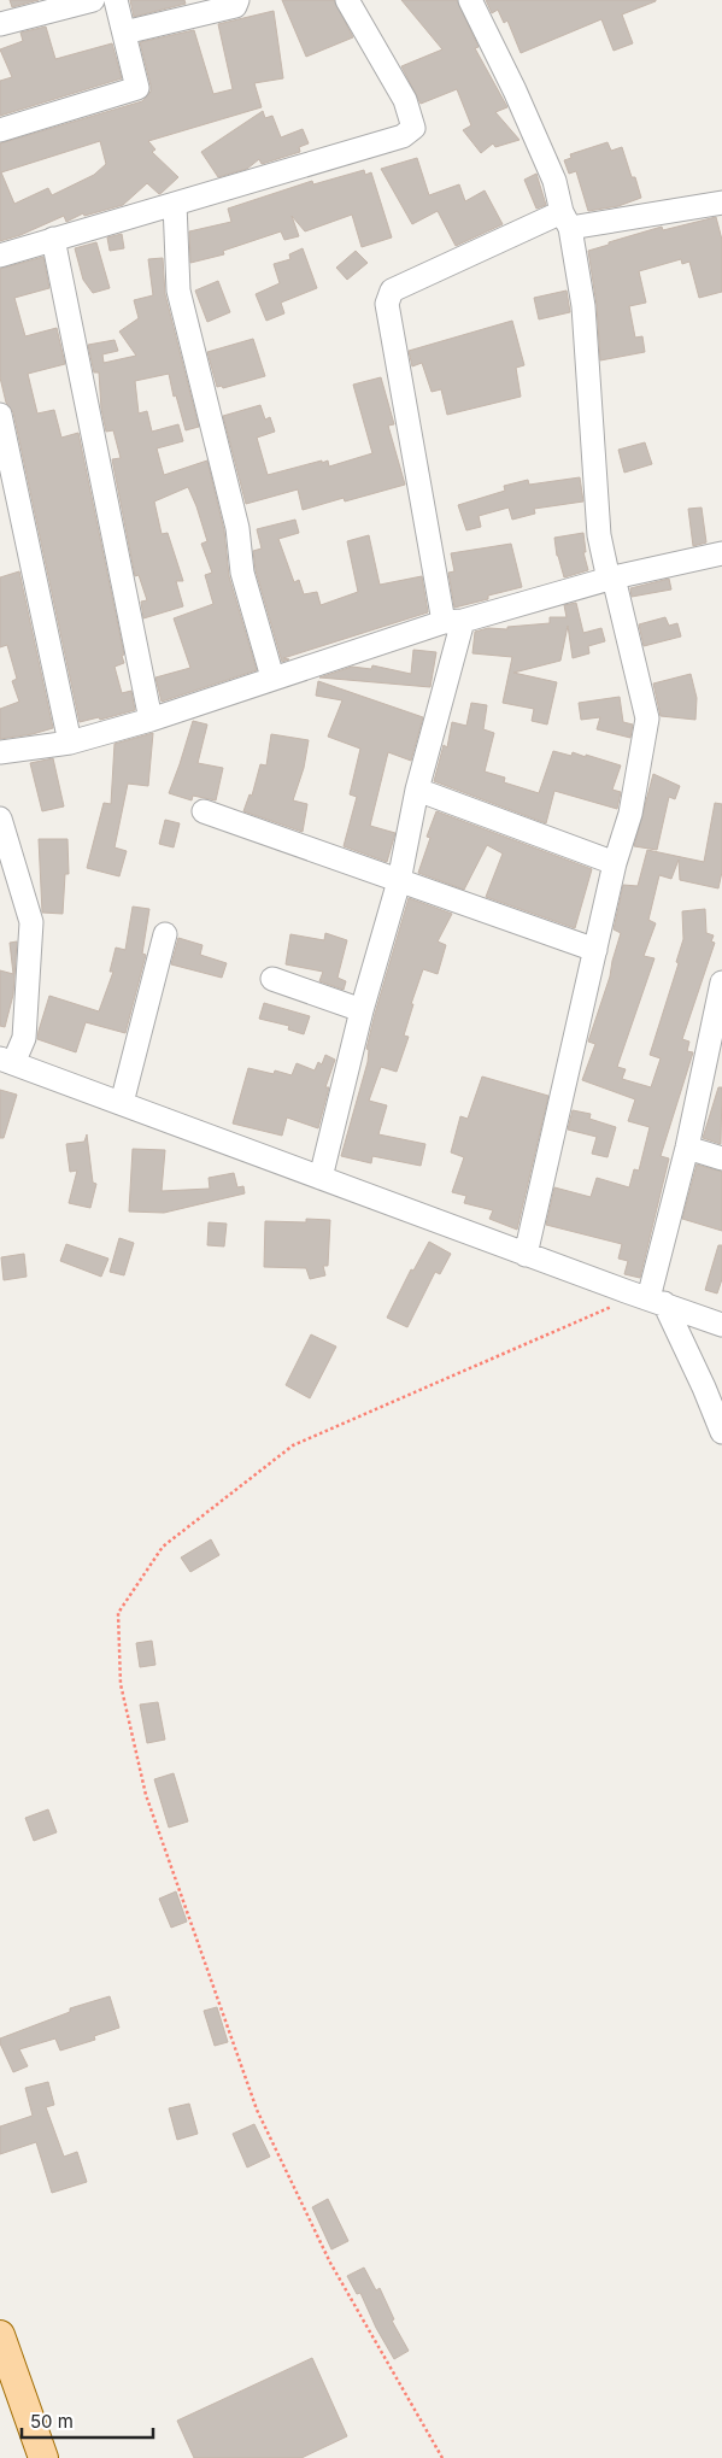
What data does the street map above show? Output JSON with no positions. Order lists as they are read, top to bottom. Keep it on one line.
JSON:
{"scale_bar":"50 m"}
